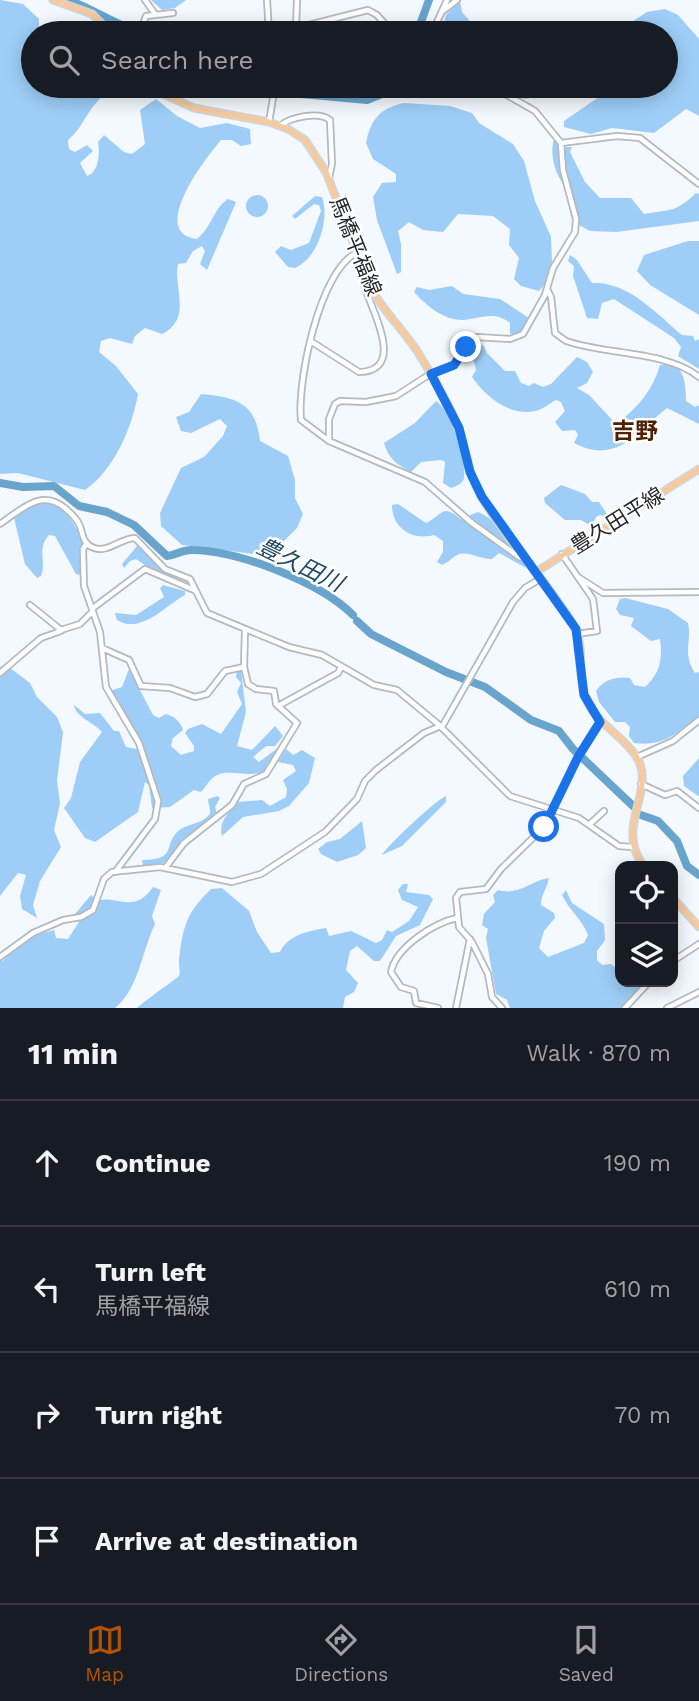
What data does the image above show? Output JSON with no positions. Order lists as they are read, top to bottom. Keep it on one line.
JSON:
{"streets":{"main road":["馬橋平福線","豊久田平線"]},"crossings":[["馬橋平福線","豊久田平線"]],"districts":["吉野"],"water":["豊久田川"],"page":{"search":"Search here","heading":["11 min","Walk · 870 m"],"list":[["Continue","190 m"],["Turn left","馬橋平福線","610 m"],["Turn right","70 m"],"Arrive at destination"],"nav":["Map","Directions","Saved"]}}
